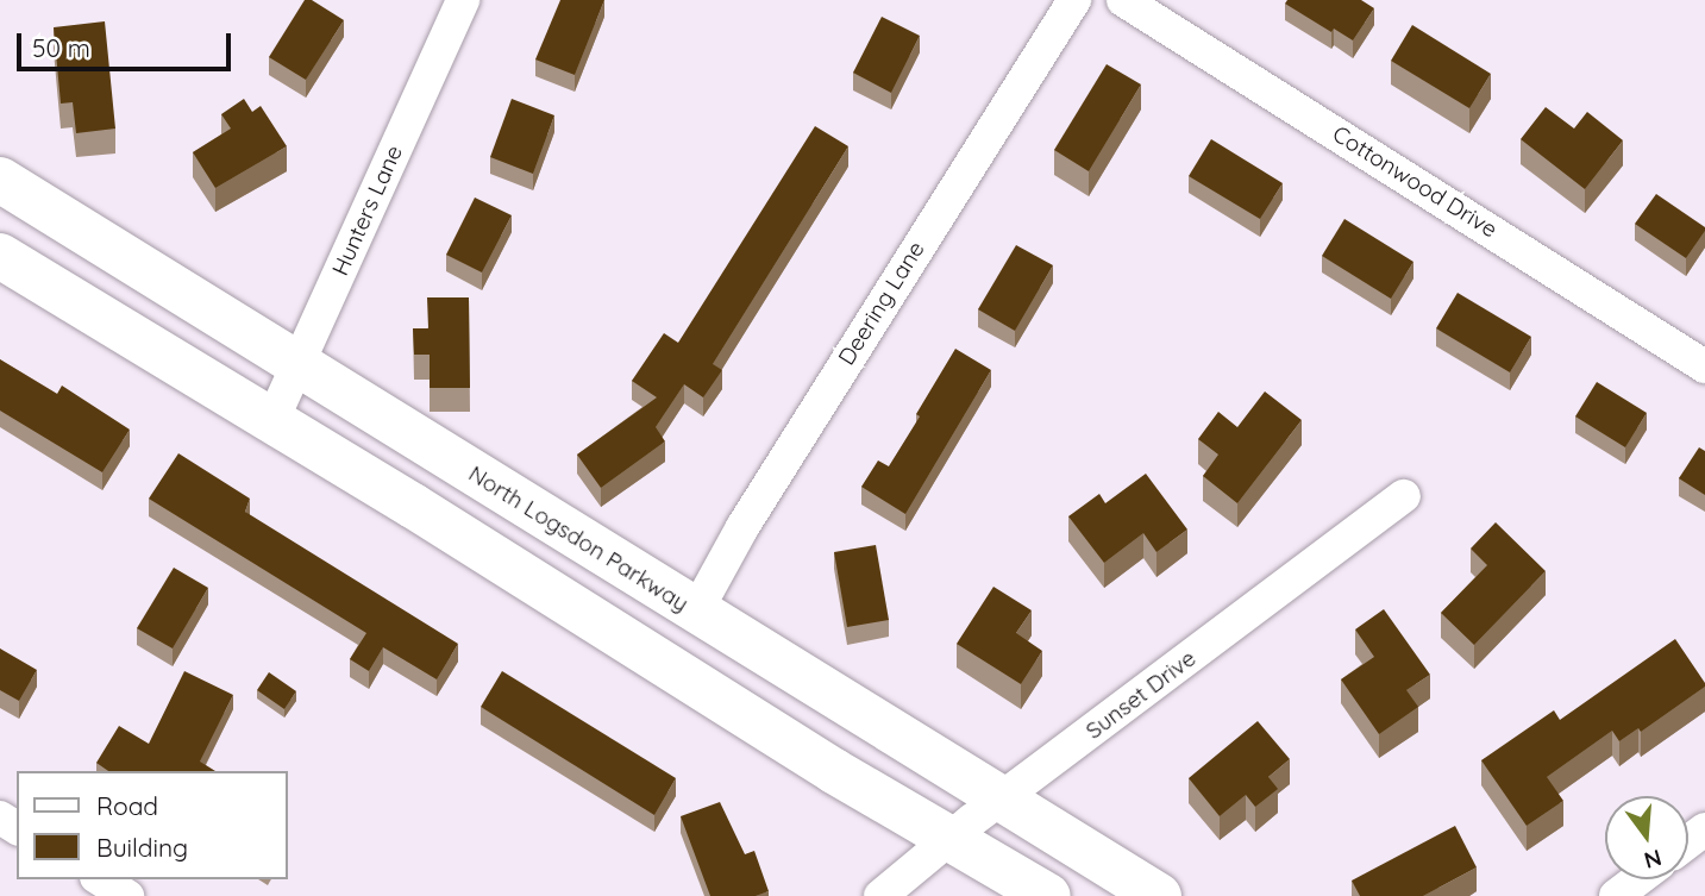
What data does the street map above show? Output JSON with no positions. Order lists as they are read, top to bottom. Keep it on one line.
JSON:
{"streets":{"main road":["North Logsdon Parkway"],"street":["Cottonwood Drive","Hunters Lane","Deering Lane","Sunset Drive"]},"crossings":[["Hunters Lane","North Logsdon Parkway"],["Deering Lane","North Logsdon Parkway"],["North Logsdon Parkway","Sunset Drive"]],"legend":["Road","Building"],"scale_bar":"50 m","north":"bottom"}
